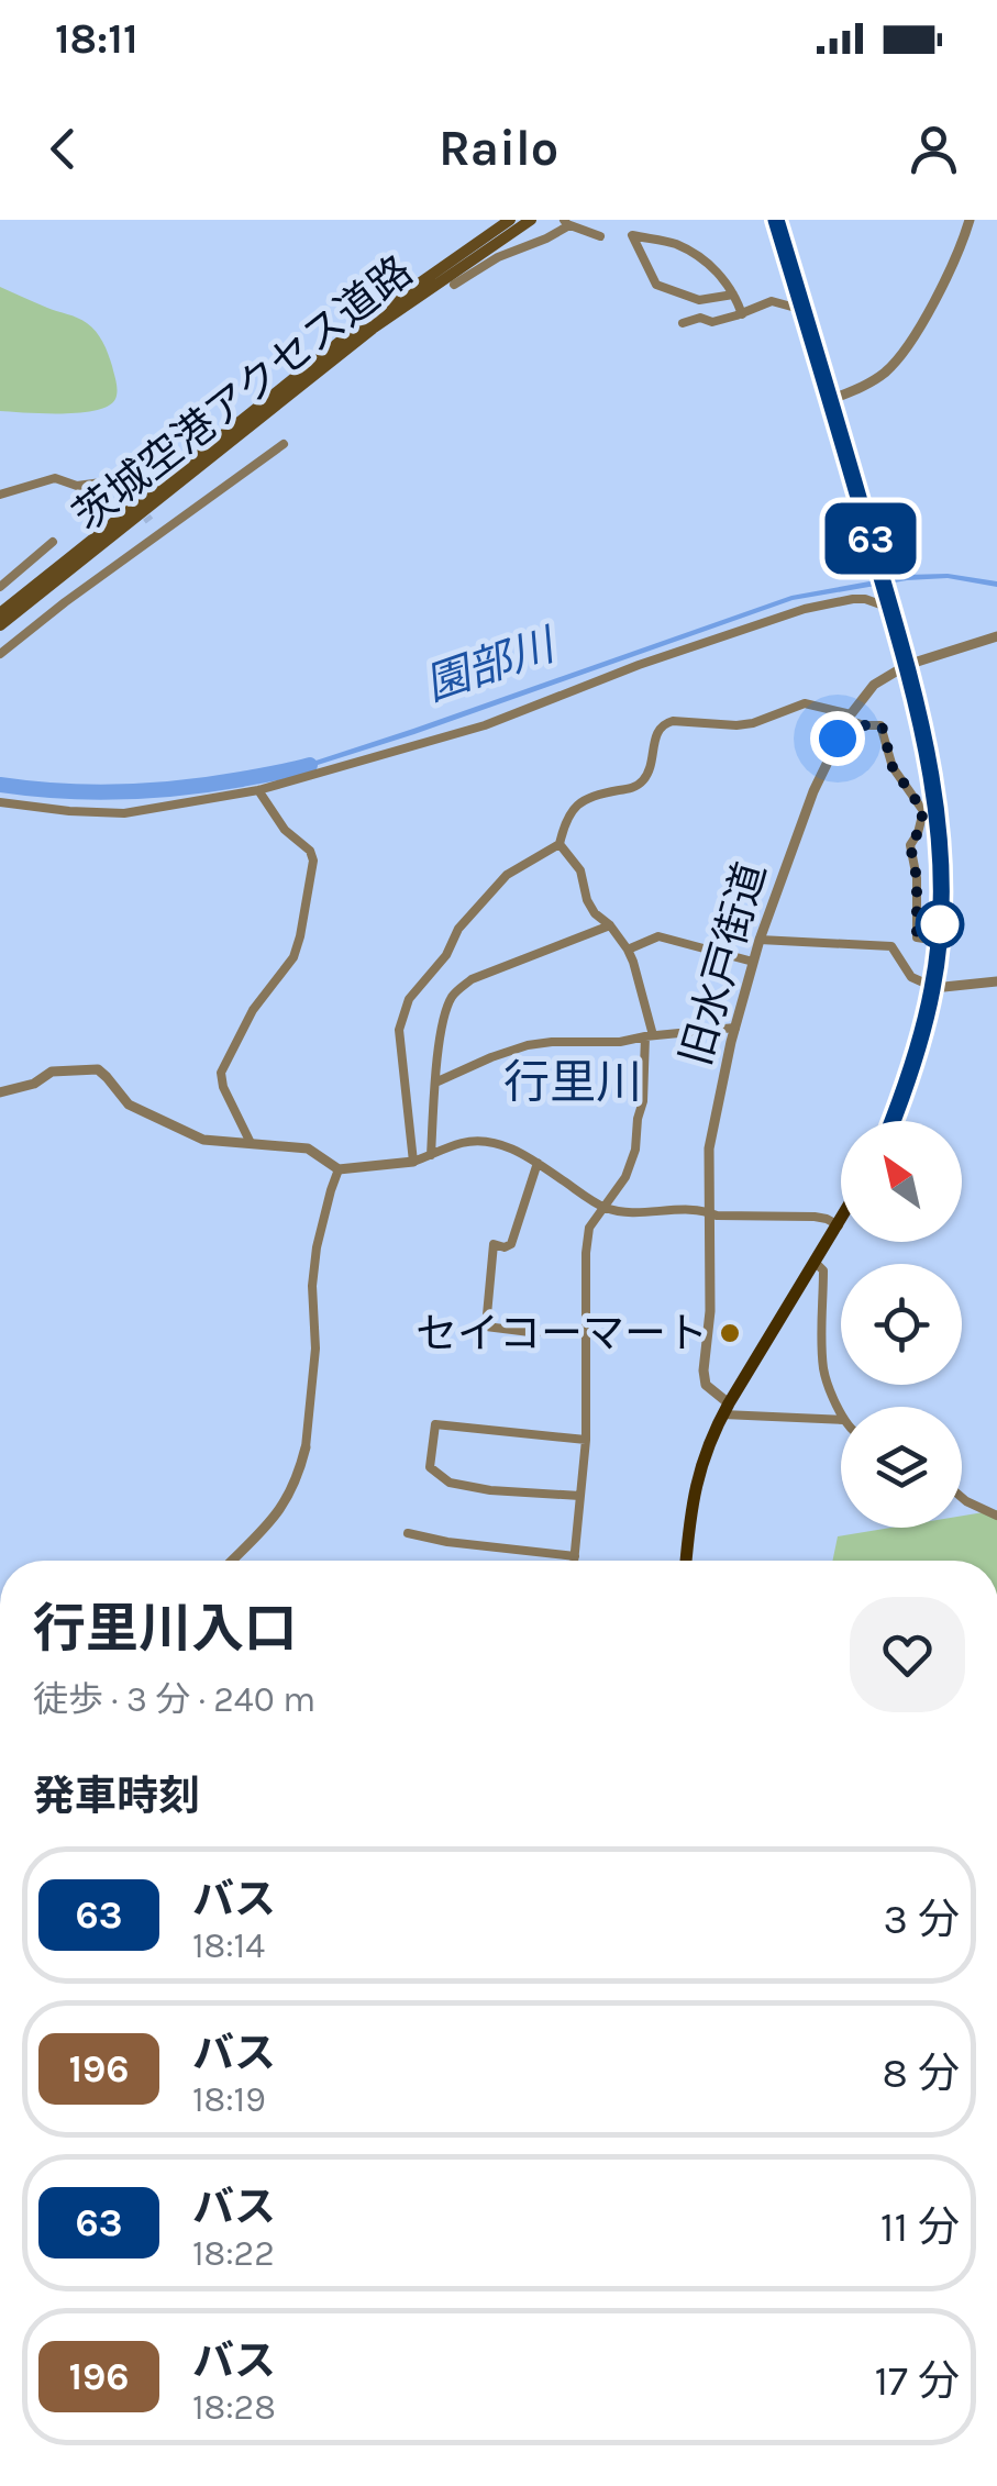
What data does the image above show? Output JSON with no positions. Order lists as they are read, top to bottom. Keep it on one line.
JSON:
{"streets":{"main road":["茨城空港アクセス道路"],"street":["旧水戸街道"]},"districts":["行里川"],"water":["園部川"],"places":["セイコーマート"],"lines":["bus line 63"],"north":"top left","page":{"status":"18:11","header":"Railo","on_map":"63","heading":[["行里川入口","徒歩 · 3 分 · 240 m"],"発車時刻"],"list":[{"mark":"63","name":"バス","note":"18:14","value":"3 分"},{"mark":"196","name":"バス","note":"18:19","value":"8 分"},{"mark":"63","name":"バス","note":"18:22","value":"11 分"},{"mark":"196","name":"バス","note":"18:28","value":"17 分"}]}}
